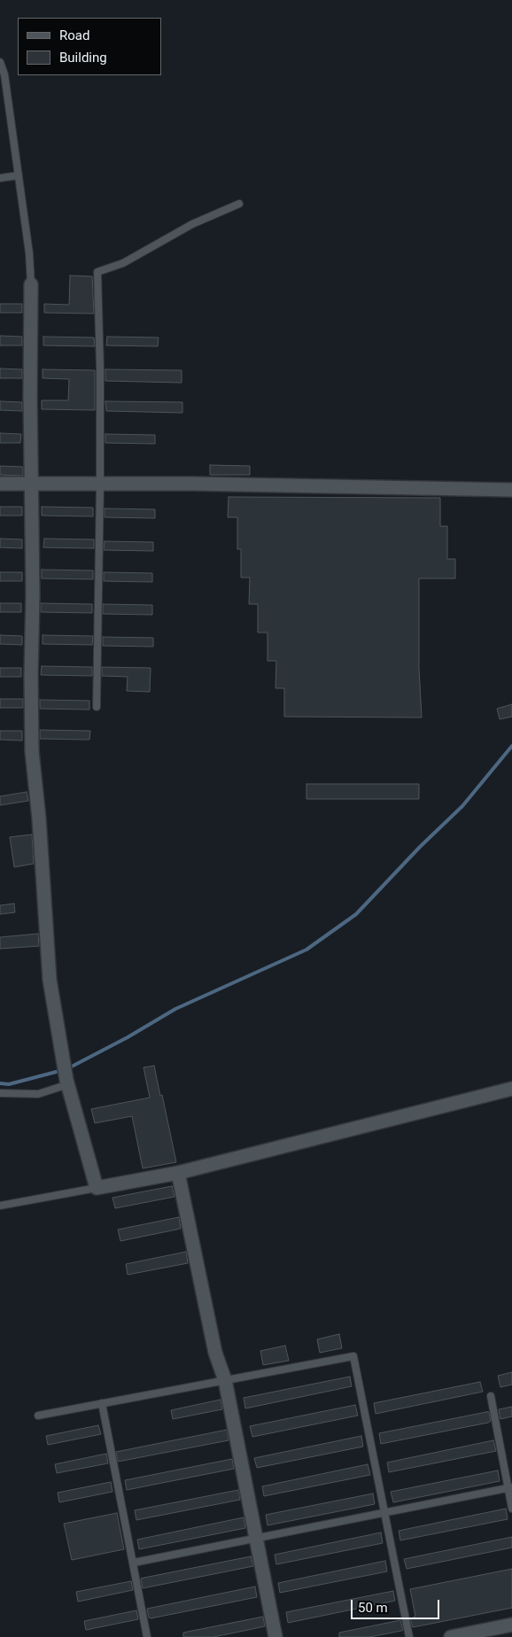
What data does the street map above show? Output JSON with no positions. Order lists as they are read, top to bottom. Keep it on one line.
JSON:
{"legend":["Road","Building"],"scale_bar":"50 m"}
